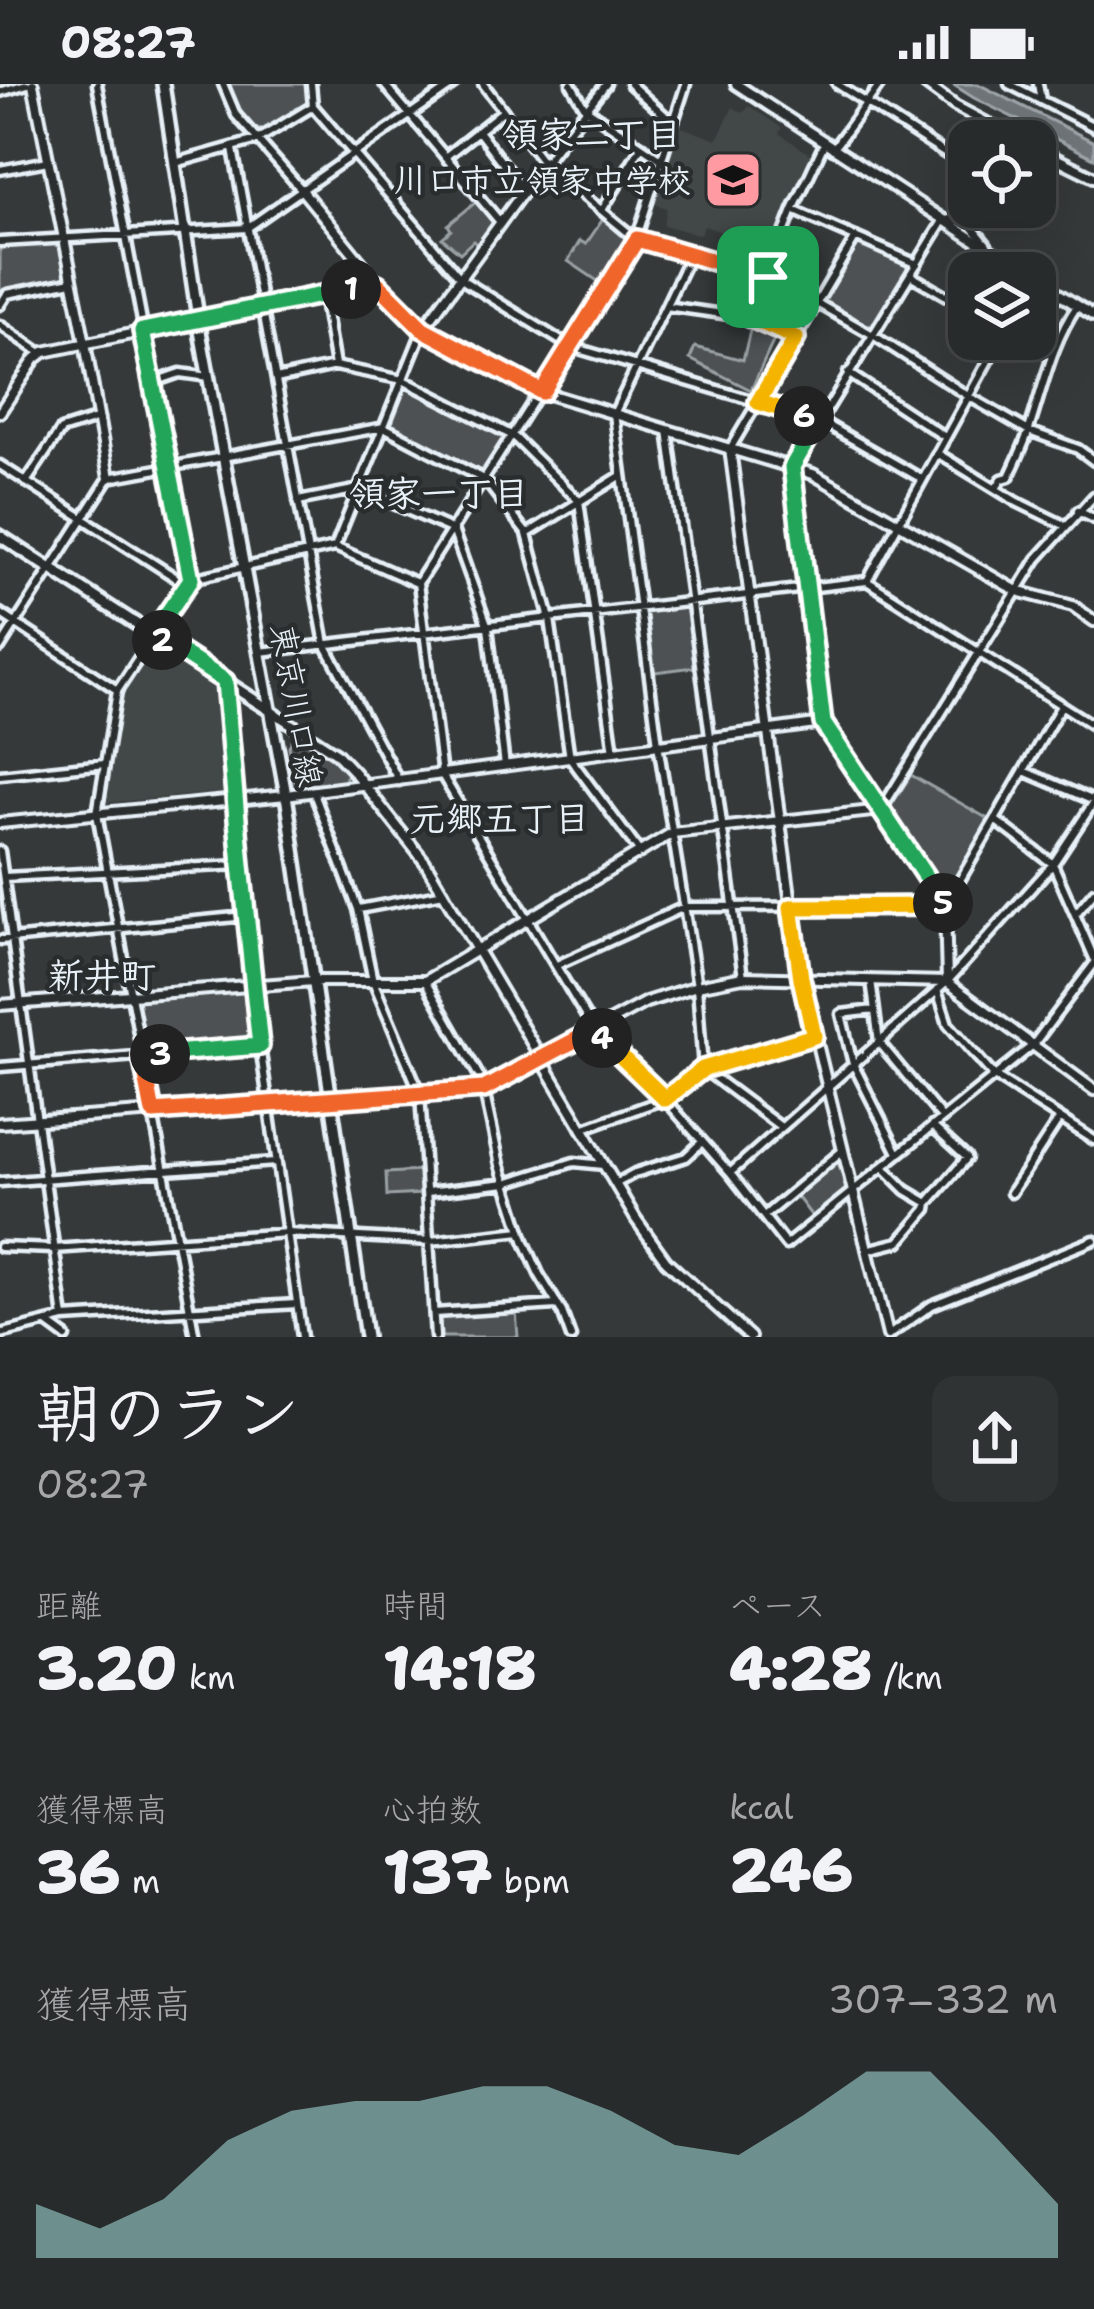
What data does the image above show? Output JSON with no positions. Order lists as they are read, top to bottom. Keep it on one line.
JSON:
{"streets":{"main road":["東京川口線"]},"districts":["領家二丁目","領家一丁目","元郷五丁目","新井町"],"places":{"school or university":["川口市立領家中学校"]},"page":{"status":"08:27","pins":["1","6","2","5","4","3"],"heading":["朝のラン","08:27"],"stats":[["距離","3.20 km"],["時間","14:18"],["ペース","4:28 /km"],["獲得標高","36 m"],["心拍数","137 bpm"],["kcal","246"]],"chart":["獲得標高","307–332 m"]}}
